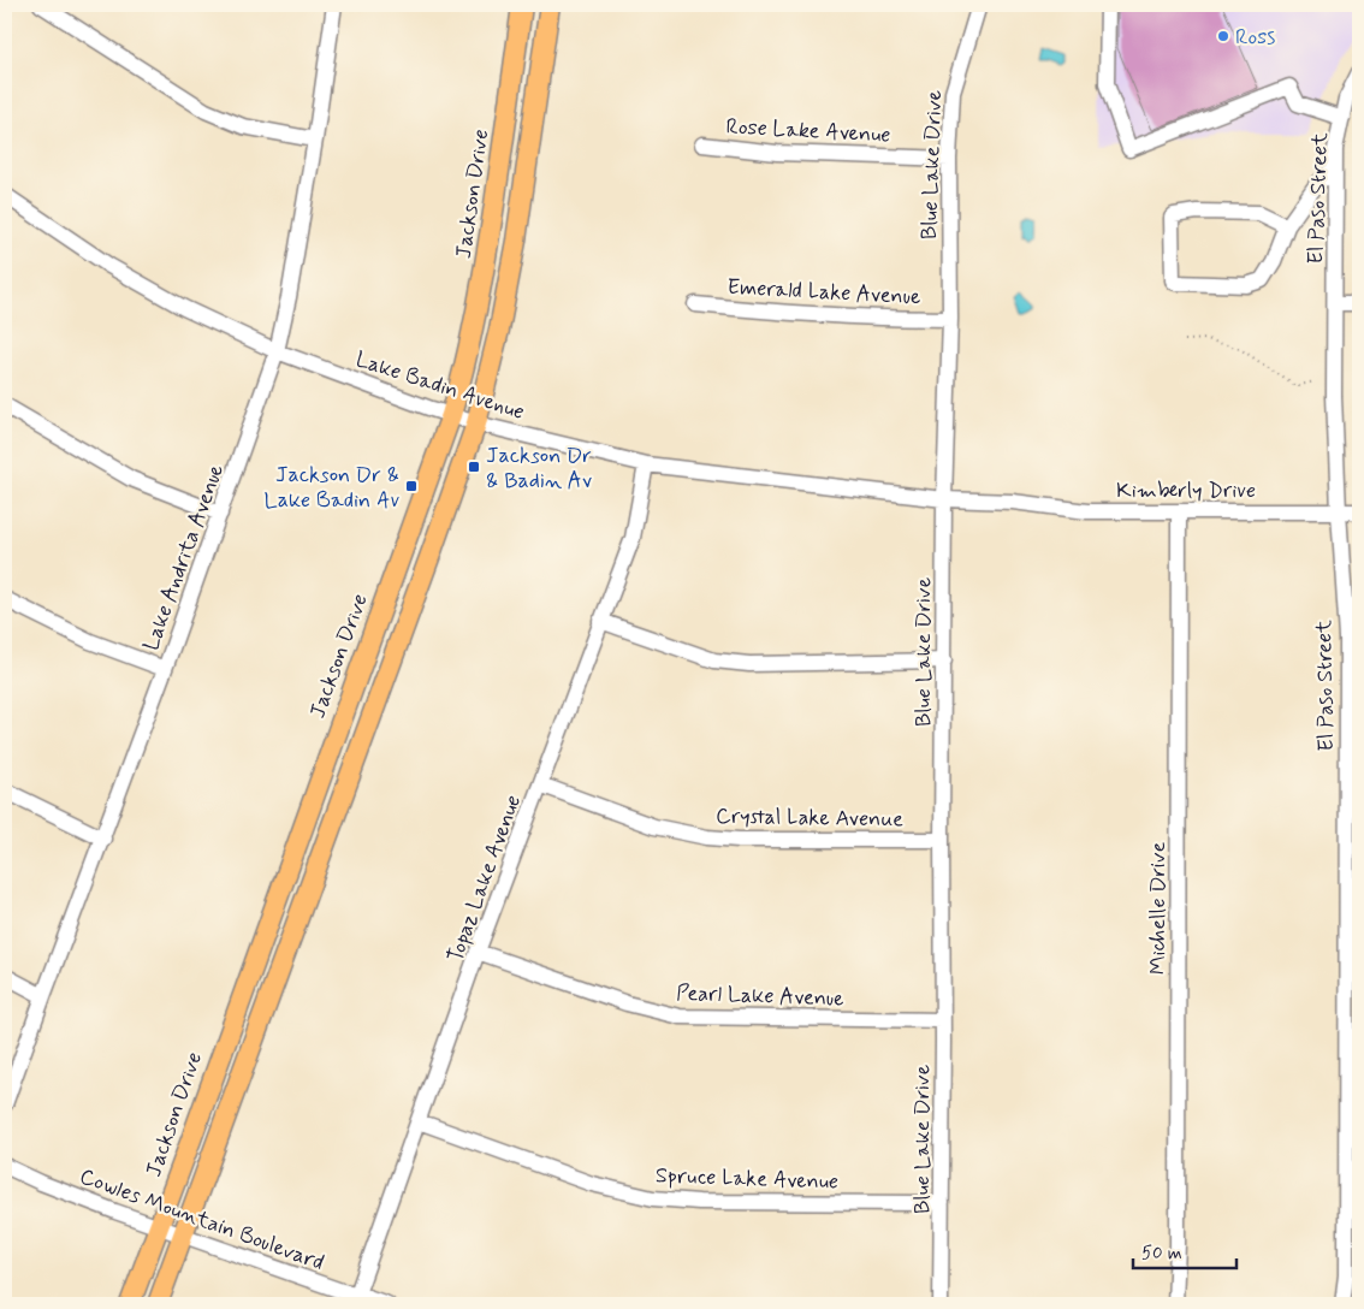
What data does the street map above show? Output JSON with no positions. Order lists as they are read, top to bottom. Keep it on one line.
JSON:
{"streets":{"main road":["Jackson Drive"],"street":["Rose Lake Avenue","Blue Lake Drive","El Paso Street","Emerald Lake Avenue","Lake Badin Avenue","Kimberly Drive","Lake Andrita Avenue","Crystal Lake Avenue","Topaz Lake Avenue","Michelle Drive","Pearl Lake Avenue","Spruce Lake Avenue","Cowles Mountain Boulevard"]},"crossings":[["Rose Lake Avenue","Blue Lake Drive"],["Blue Lake Drive","Emerald Lake Avenue"],["Blue Lake Drive","Lake Badin Avenue"],["Blue Lake Drive","Crystal Lake Avenue"],["Blue Lake Drive","Pearl Lake Avenue"],["Blue Lake Drive","Spruce Lake Avenue"],["Jackson Drive","Lake Badin Avenue"],["Jackson Drive","Cowles Mountain Boulevard"],["El Paso Street","Kimberly Drive"],["Lake Badin Avenue","Kimberly Drive"],["Lake Badin Avenue","Lake Andrita Avenue"],["Lake Badin Avenue","Topaz Lake Avenue"],["Kimberly Drive","Michelle Drive"],["Crystal Lake Avenue","Topaz Lake Avenue"],["Topaz Lake Avenue","Pearl Lake Avenue"],["Topaz Lake Avenue","Spruce Lake Avenue"],["Topaz Lake Avenue","Cowles Mountain Boulevard"]],"places":{"other":["Ross"],"transit":["Jackson Dr & Badin Av","Jackson Dr & Lake Badin Av"]},"scale_bar":"50 m"}
